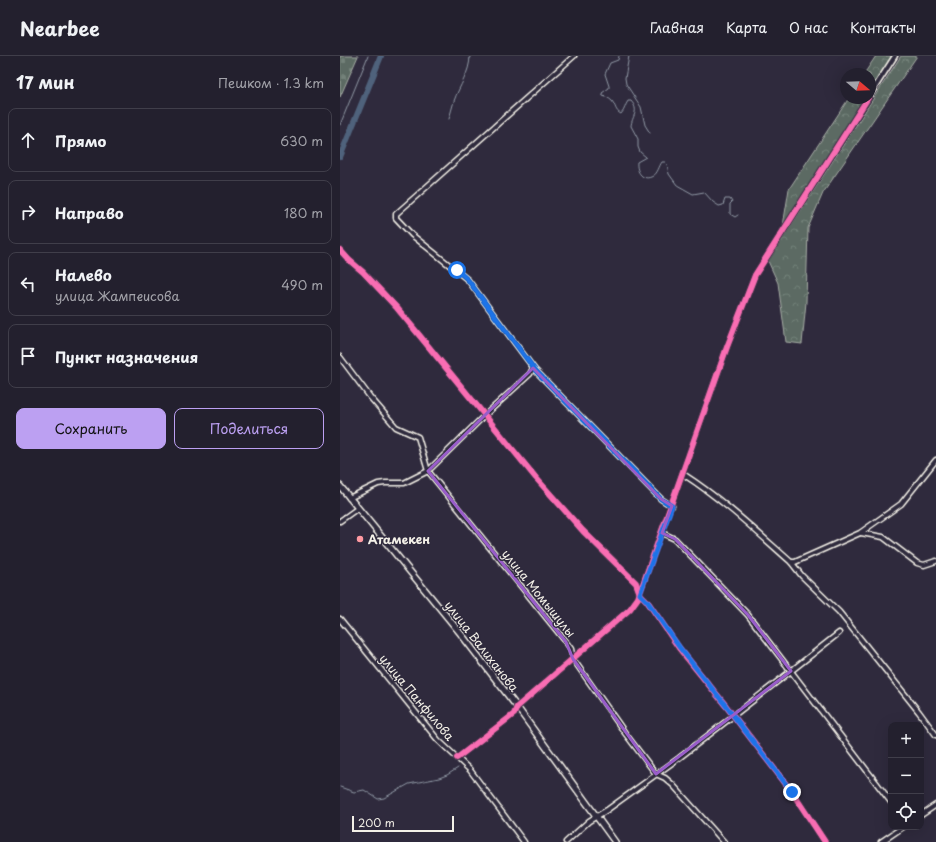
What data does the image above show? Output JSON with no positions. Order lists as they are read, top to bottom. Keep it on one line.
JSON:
{"streets":{"main road":["улица Валиханова"],"street":["улица Момышулы","улица Панфилова"]},"places":["Атамекен"],"scale_bar":"200 m","north":"right","page":{"header":"Nearbee","nav":["Главная","Карта","О нас","Контакты"],"heading":["17 мин","Пешком · 1.3 km"],"list":[["Прямо","630 m"],["Направо","180 m"],["Налево","улица Жампеисова","490 m"],"Пункт назначения"],"buttons":["Сохранить","Поделиться"],"map_buttons":["+","−"],"scale":"200 m"}}
